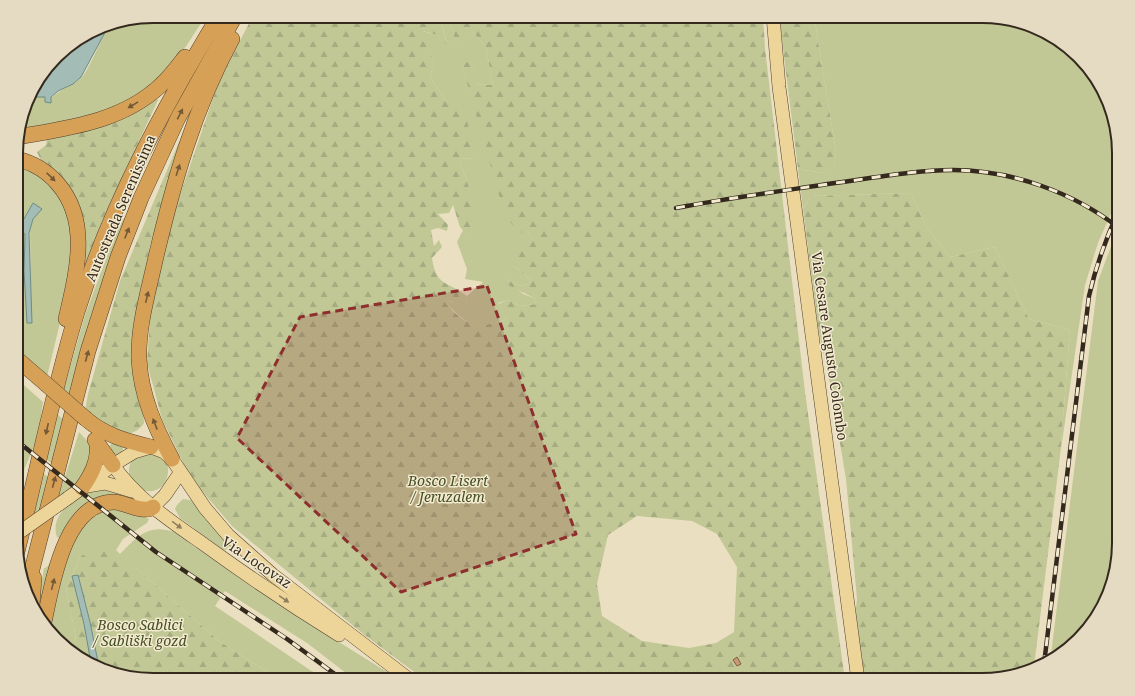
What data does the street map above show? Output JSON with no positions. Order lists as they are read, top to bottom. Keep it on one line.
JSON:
{"streets":{"highway":["Autostrada Serenissima"],"main road":["Via Cesare Augusto Colombo","Via Locovaz"]},"parks":["Bosco Lisert / Jeruzalem","Bosco Sablici / Sabliški gozd"]}
